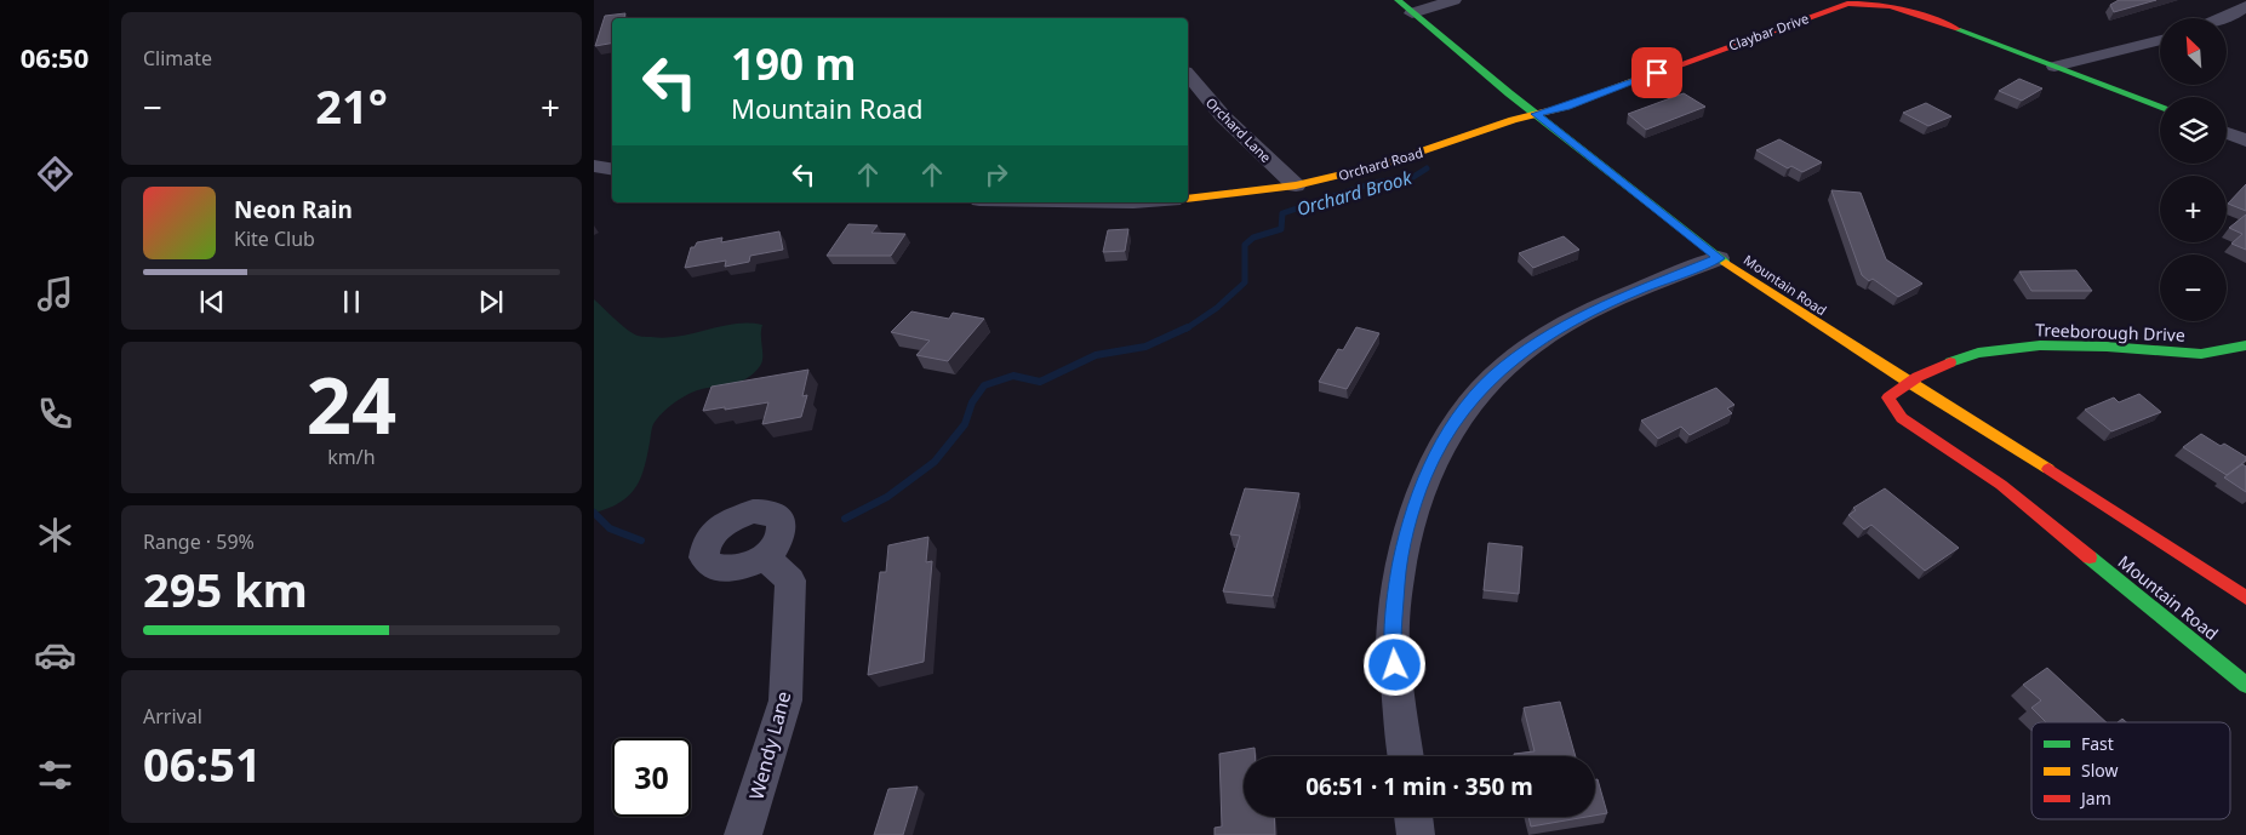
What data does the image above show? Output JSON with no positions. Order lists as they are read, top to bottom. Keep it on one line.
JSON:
{"streets":{"street":["Claybar Drive","Orchard Lane","Orchard Road","Mountain Road","Treeborough Drive","Wendy Lane"]},"crossings":[["Claybar Drive","Orchard Road"],["Claybar Drive","Mountain Road"],["Orchard Lane","Orchard Road"],["Orchard Road","Mountain Road"],["Mountain Road","Treeborough Drive"]],"water":["Orchard Brook"],"legend":["Fast","Slow","Jam"],"north":"top left","page":{"tabs":"06:50","tile":["Climate",["24","km/h"],["Range · 59%","295 km"],["Arrival","06:51"]],"map_buttons":["+","−"],"turn":["190 m","Mountain Road"],"heat":["−","21°","+"],"song":["Neon Rain","Kite Club"],"limit":"30","trip":"06:51 · 1 min · 350 m"}}
